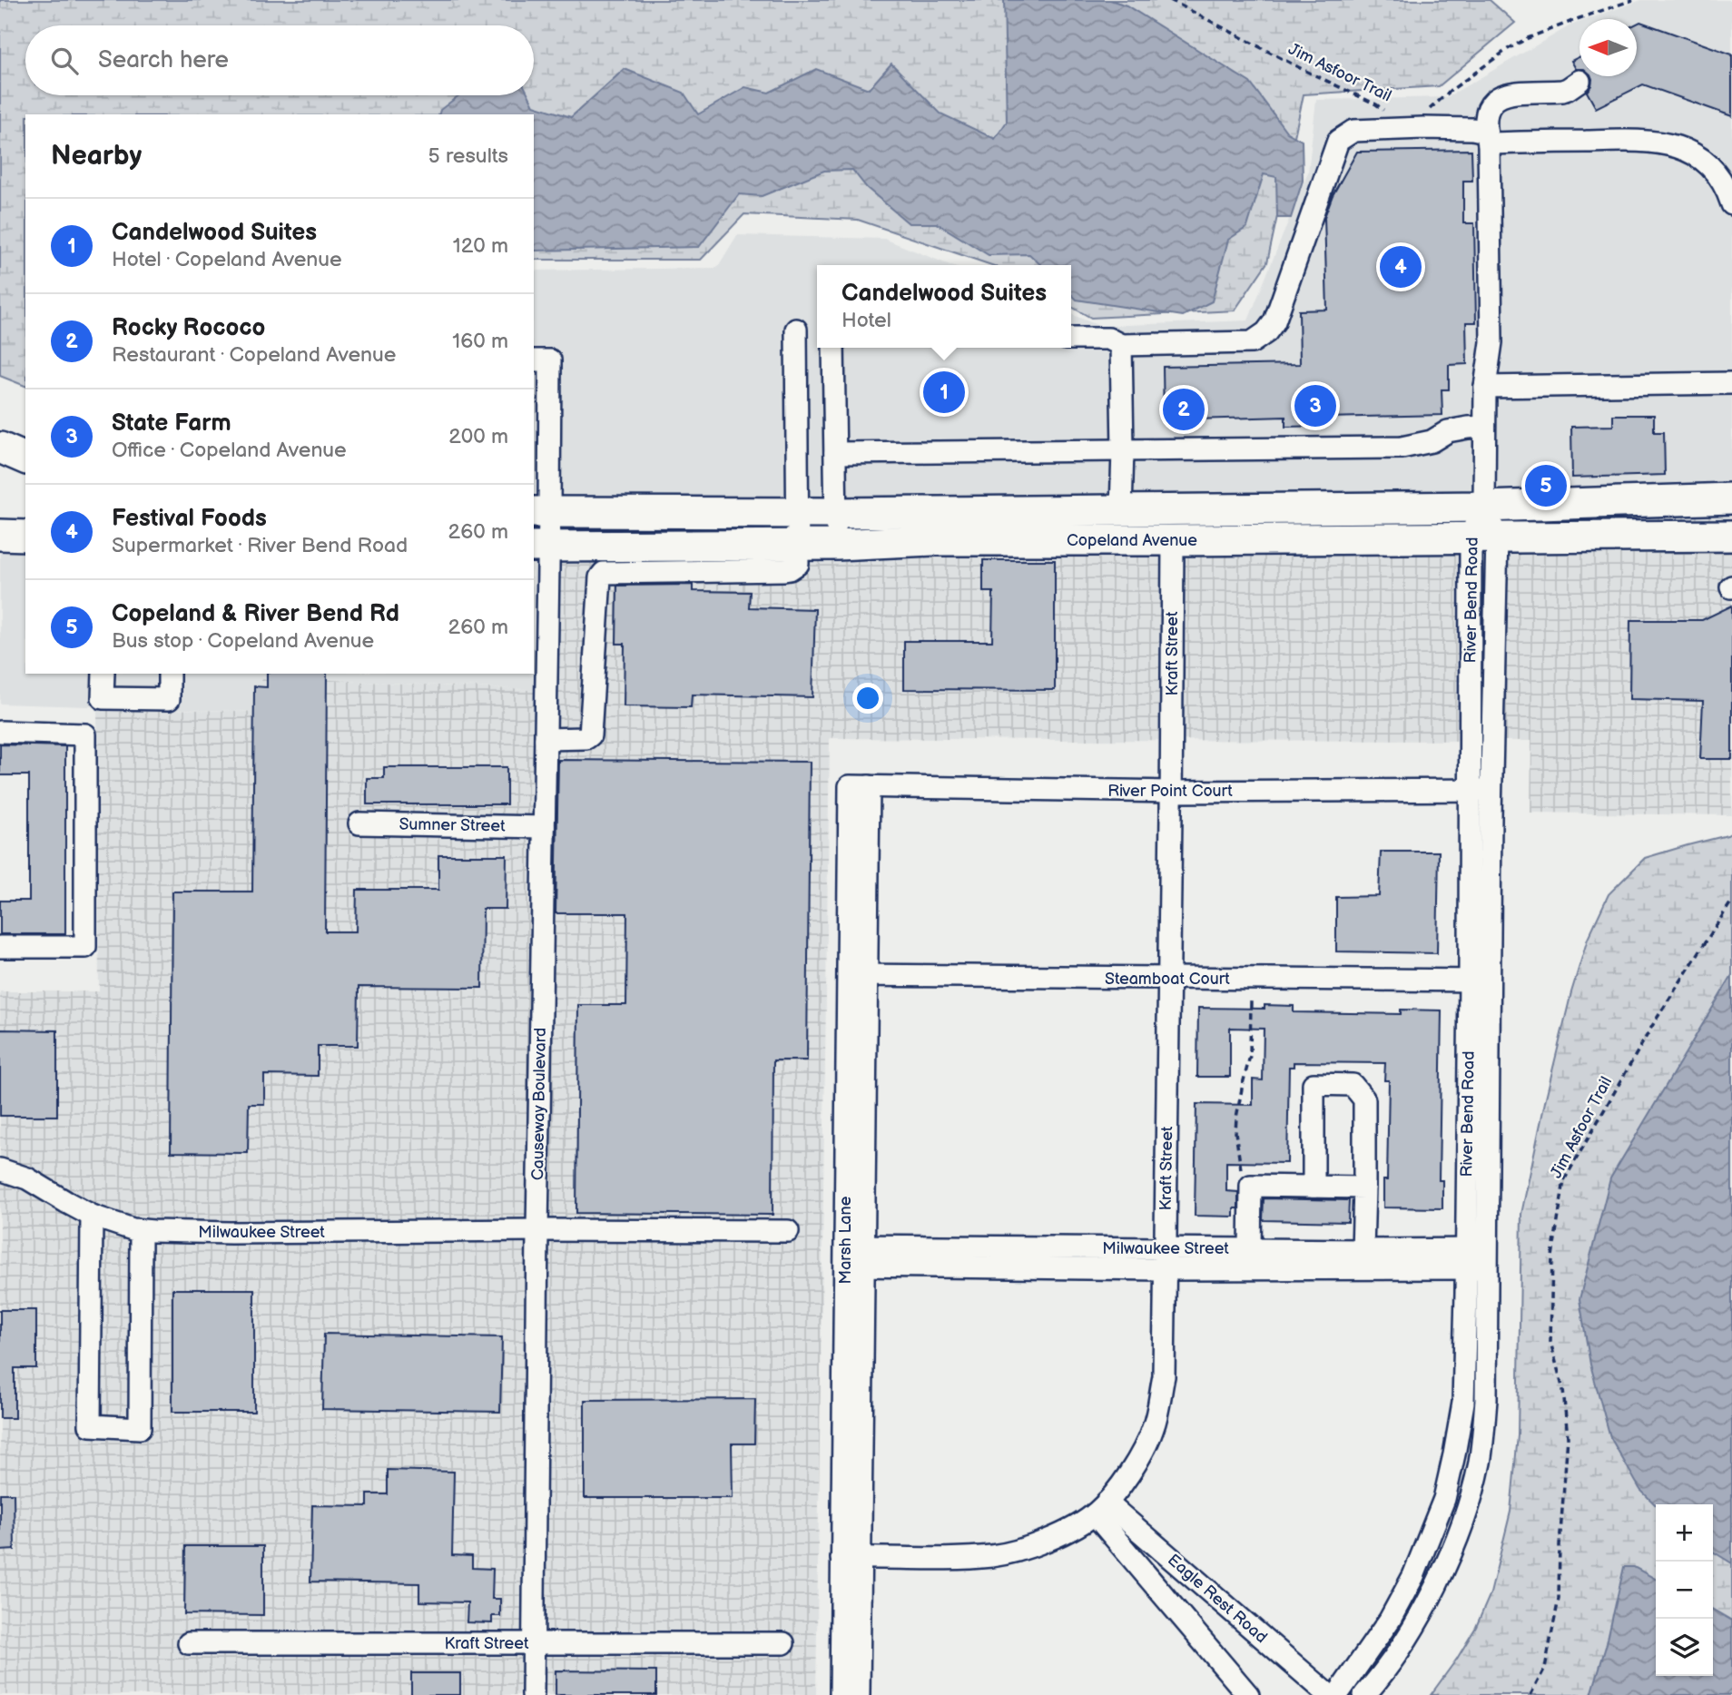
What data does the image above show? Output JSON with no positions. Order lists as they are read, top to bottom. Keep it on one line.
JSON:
{"streets":{"highway":["Copeland Avenue"],"street":["River Bend Road","Kraft Street","River Point Court","Sumner Street","Steamboat Court","Causeway Boulevard","Milwaukee Street","Marsh Lane","Eagle Rest Road"],"path":["Jim Asfoor Trail"]},"crossings":[["Copeland Avenue","River Bend Road"],["Copeland Avenue","Kraft Street"],["Copeland Avenue","Causeway Boulevard"],["River Bend Road","River Point Court"],["River Bend Road","Steamboat Court"],["River Bend Road","Milwaukee Street"],["Kraft Street","River Point Court"],["Kraft Street","Steamboat Court"],["Kraft Street","Causeway Boulevard"],["Kraft Street","Milwaukee Street"],["Kraft Street","Marsh Lane"],["Kraft Street","Eagle Rest Road"],["River Point Court","Marsh Lane"],["Sumner Street","Causeway Boulevard"],["Steamboat Court","Marsh Lane"],["Causeway Boulevard","Milwaukee Street"],["Milwaukee Street","Marsh Lane"]],"north":"left","page":{"search":"Search here","heading":["Nearby","5 results"],"list":[{"mark":"1","name":"Candelwood Suites","note":"Hotel · Copeland Avenue","value":"120 m"},{"mark":"2","name":"Rocky Rococo","note":"Restaurant · Copeland Avenue","value":"160 m"},{"mark":"3","name":"State Farm","note":"Office · Copeland Avenue","value":"200 m"},{"mark":"4","name":"Festival Foods","note":"Supermarket · River Bend Road","value":"260 m"},{"mark":"5","name":"Copeland & River Bend Rd","note":"Bus stop · Copeland Avenue","value":"260 m"}],"pins":["4","1","3","2","5"],"popup":["Candelwood Suites","Hotel"],"map_buttons":["+","−"]}}
